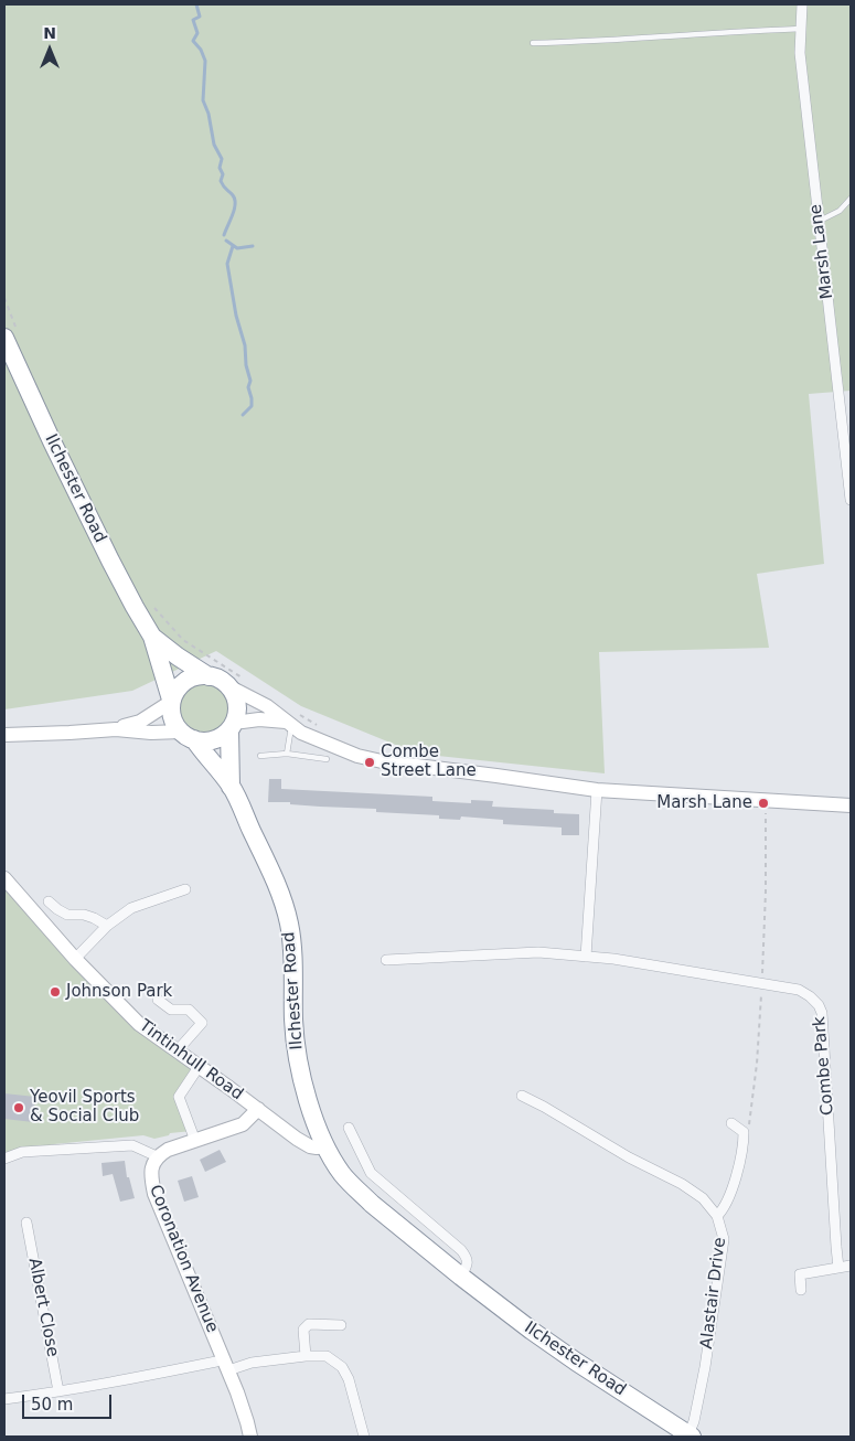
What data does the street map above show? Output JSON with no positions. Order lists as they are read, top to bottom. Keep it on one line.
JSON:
{"streets":{"highway":["Ilchester Road"],"street":["Marsh Lane","Tintinhull Road","Combe Park","Coronation Avenue","Alastair Drive","Albert Close"]},"crossings":[["Ilchester Road","Tintinhull Road"],["Ilchester Road","Alastair Drive"]],"places":["Combe Street Lane","Marsh Lane","Johnson Park","Yeovil Sports & Social Club"],"scale_bar":"50 m","north":"top"}
